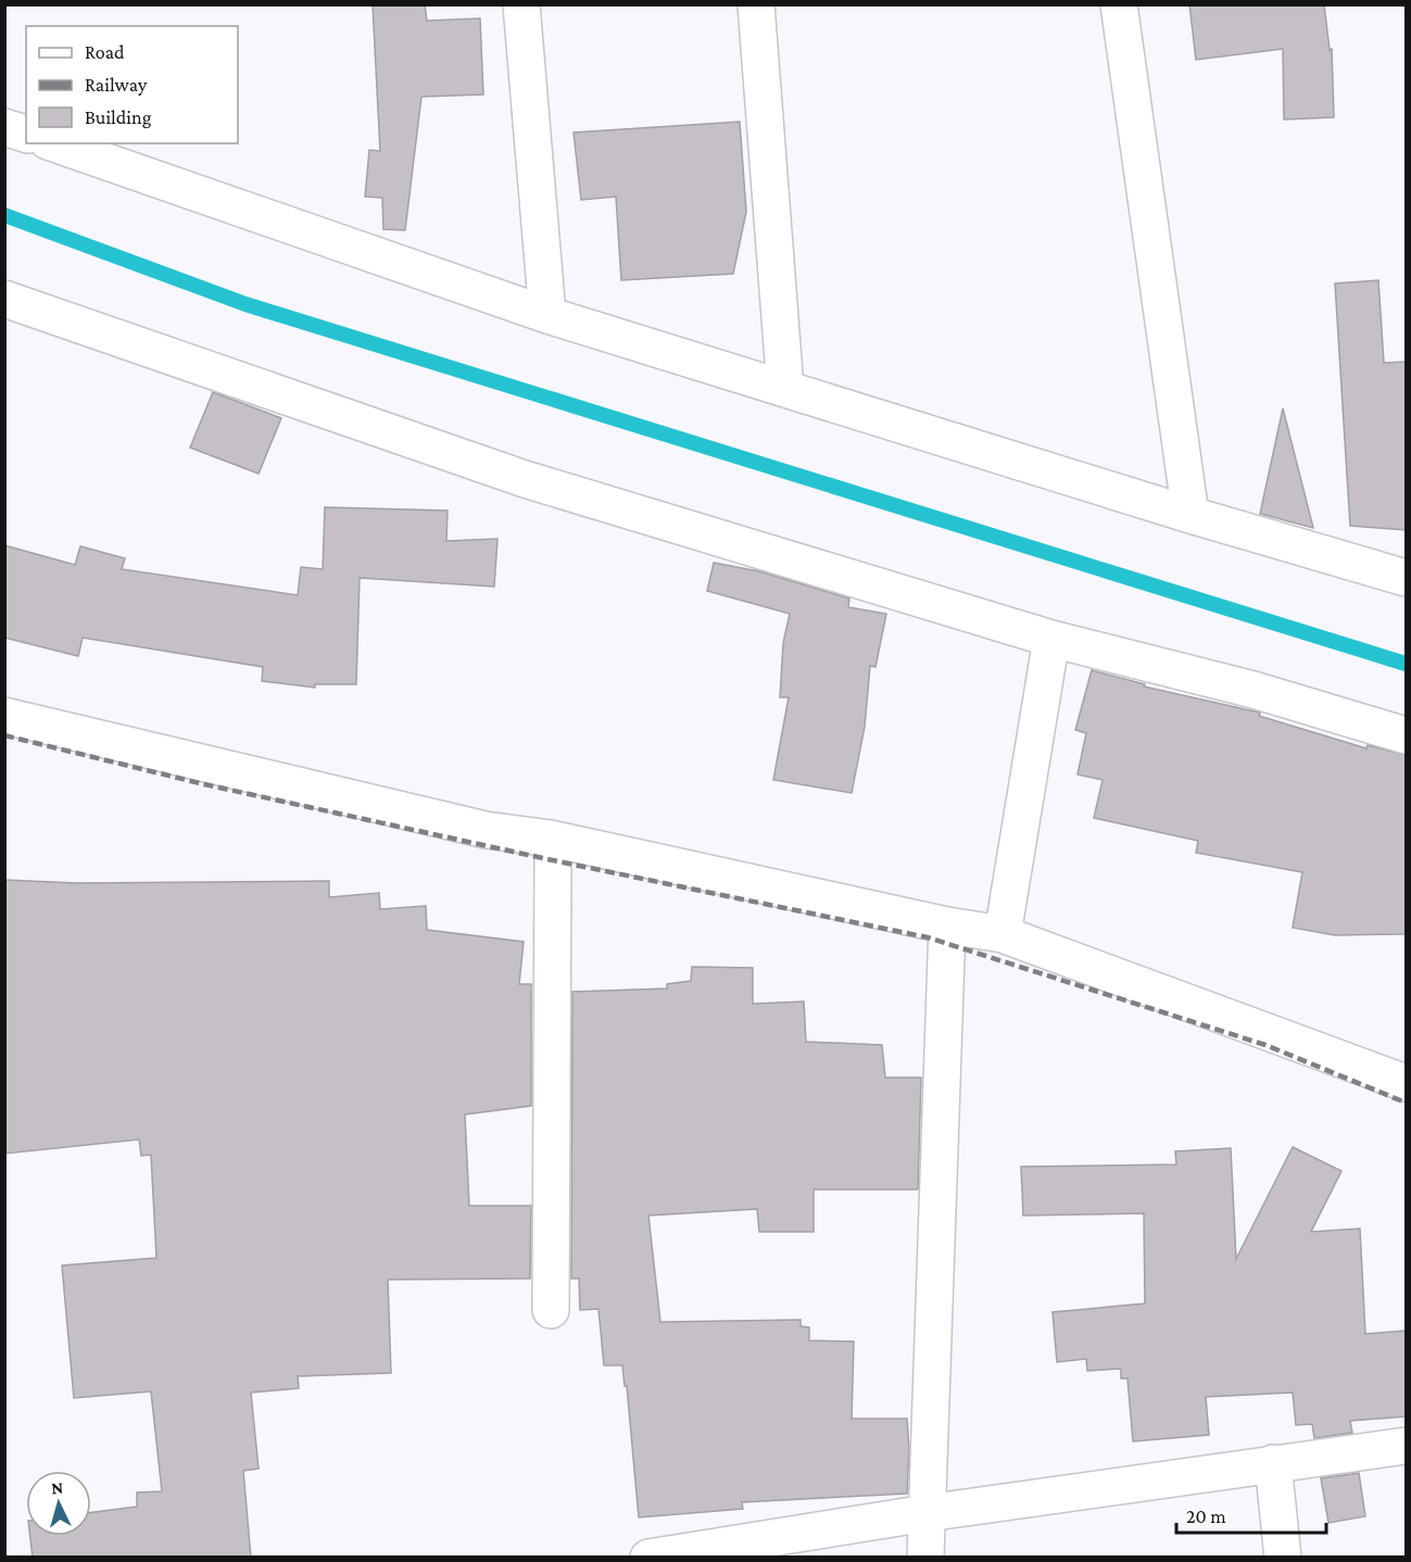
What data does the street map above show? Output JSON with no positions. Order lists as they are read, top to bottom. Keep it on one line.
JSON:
{"legend":["Road","Railway","Building"],"scale_bar":"20 m","north":"top"}
